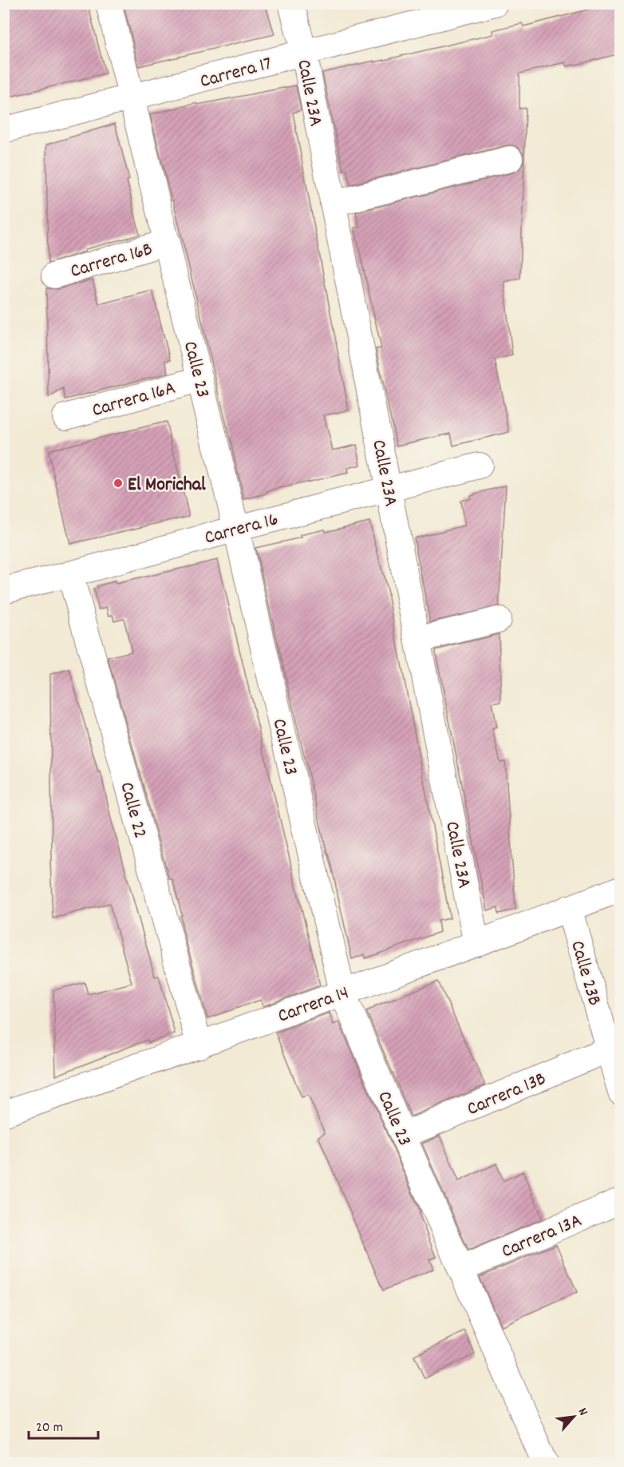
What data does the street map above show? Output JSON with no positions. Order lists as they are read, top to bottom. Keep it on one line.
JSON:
{"streets":{"street":["Carrera 17","Calle 23A","Carrera 16B","Calle 23","Carrera 16A","Carrera 16","Calle 22","Calle 23B","Carrera 14","Carrera 13B","Carrera 13A"]},"crossings":[["Carrera 17","Calle 23A"],["Carrera 17","Calle 23"],["Calle 23A","Carrera 16"],["Calle 23A","Carrera 14"],["Carrera 16B","Calle 23"],["Calle 23","Carrera 16A"],["Calle 23","Carrera 16"],["Calle 23","Carrera 14"],["Calle 23","Carrera 13B"],["Calle 23","Carrera 13A"],["Carrera 16","Calle 22"],["Calle 22","Carrera 14"],["Calle 23B","Carrera 14"],["Calle 23B","Carrera 13B"]],"places":["El Morichal"],"scale_bar":"20 m","north":"top right"}
